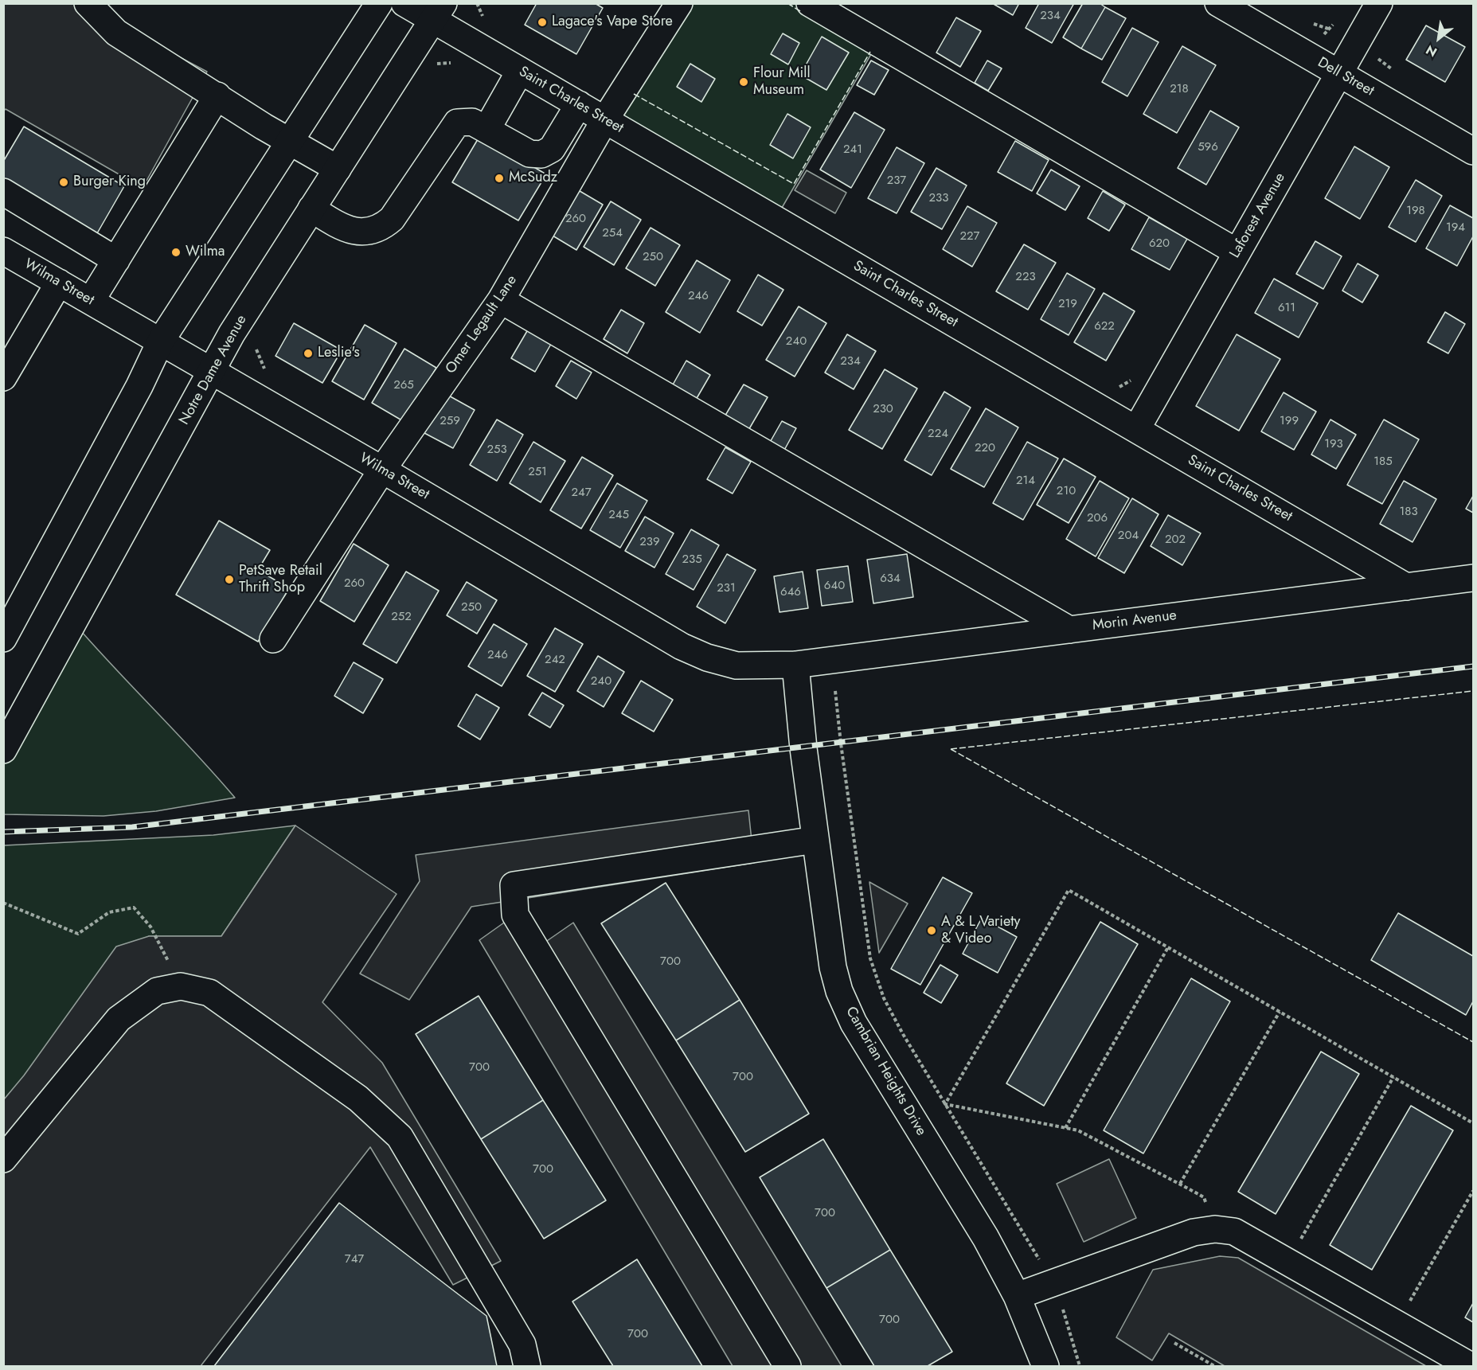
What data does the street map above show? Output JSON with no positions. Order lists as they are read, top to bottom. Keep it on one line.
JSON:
{"streets":{"street":["Dell Street","Saint Charles Street","Laforest Avenue","Wilma Street","Omer Legault Lane","Notre Dame Avenue","Morin Avenue","Cambrian Heights Drive"]},"crossings":[["Dell Street","Laforest Avenue"],["Saint Charles Street","Laforest Avenue"],["Saint Charles Street","Omer Legault Lane"],["Saint Charles Street","Notre Dame Avenue"],["Saint Charles Street","Morin Avenue"],["Wilma Street","Omer Legault Lane"],["Wilma Street","Notre Dame Avenue"],["Wilma Street","Morin Avenue"],["Wilma Street","Cambrian Heights Drive"],["Morin Avenue","Cambrian Heights Drive"]],"places":["Lagace's Vape Store","Flour Mill Museum","McSudz","Burger King","Wilma","Leslie's","PetSave Retail Thrift Shop","A & L Variety & Video"],"house_numbers":["234","218","596","241","237","233","198","260","194","254","227","620","250","223","246","219","611","622","240","234","265","230","259","199","224","193","220","253","185","251","214","210","247","183","245","206","204","202","239","235","634","260","640","231","646","250","252","246","242","240","700","700","700","700","700","747","700","700"],"north":"bottom left"}
